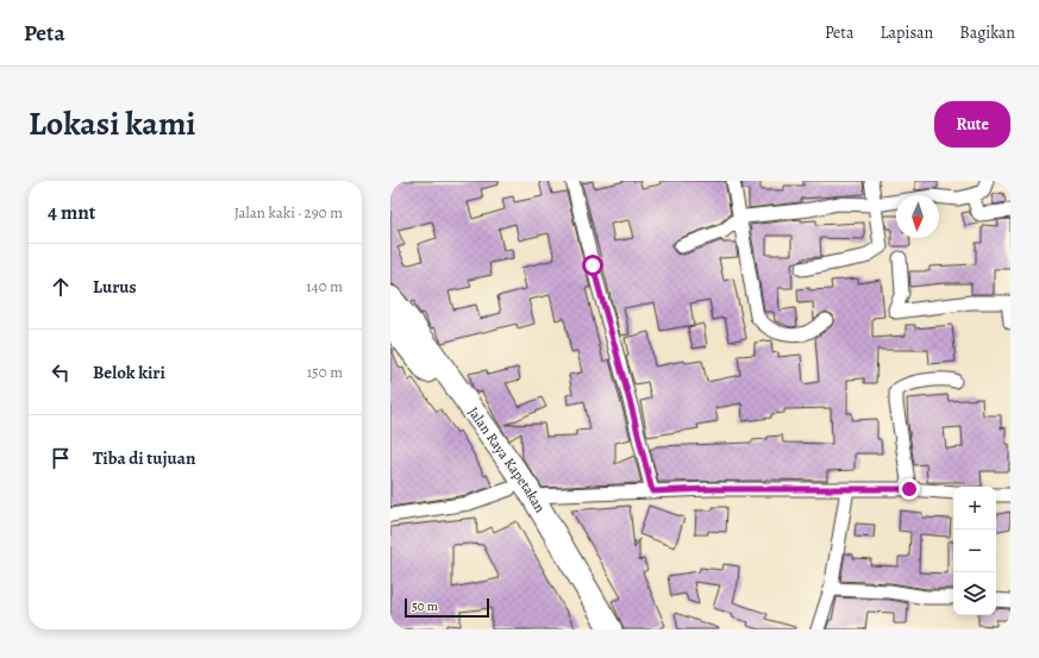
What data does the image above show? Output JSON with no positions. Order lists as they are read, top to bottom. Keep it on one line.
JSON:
{"streets":{"highway":["Jalan Raya Kapetakan"]},"scale_bar":"50 m","north":"bottom","page":{"header":"Peta","nav":["Peta","Lapisan","Bagikan"],"title":"Lokasi kami","buttons":"Rute","heading":["4 mnt","Jalan kaki · 290 m"],"list":[["Lurus","140 m"],["Belok kiri","150 m"],"Tiba di tujuan"],"map_buttons":["+","−"],"scale":"50 m"}}
